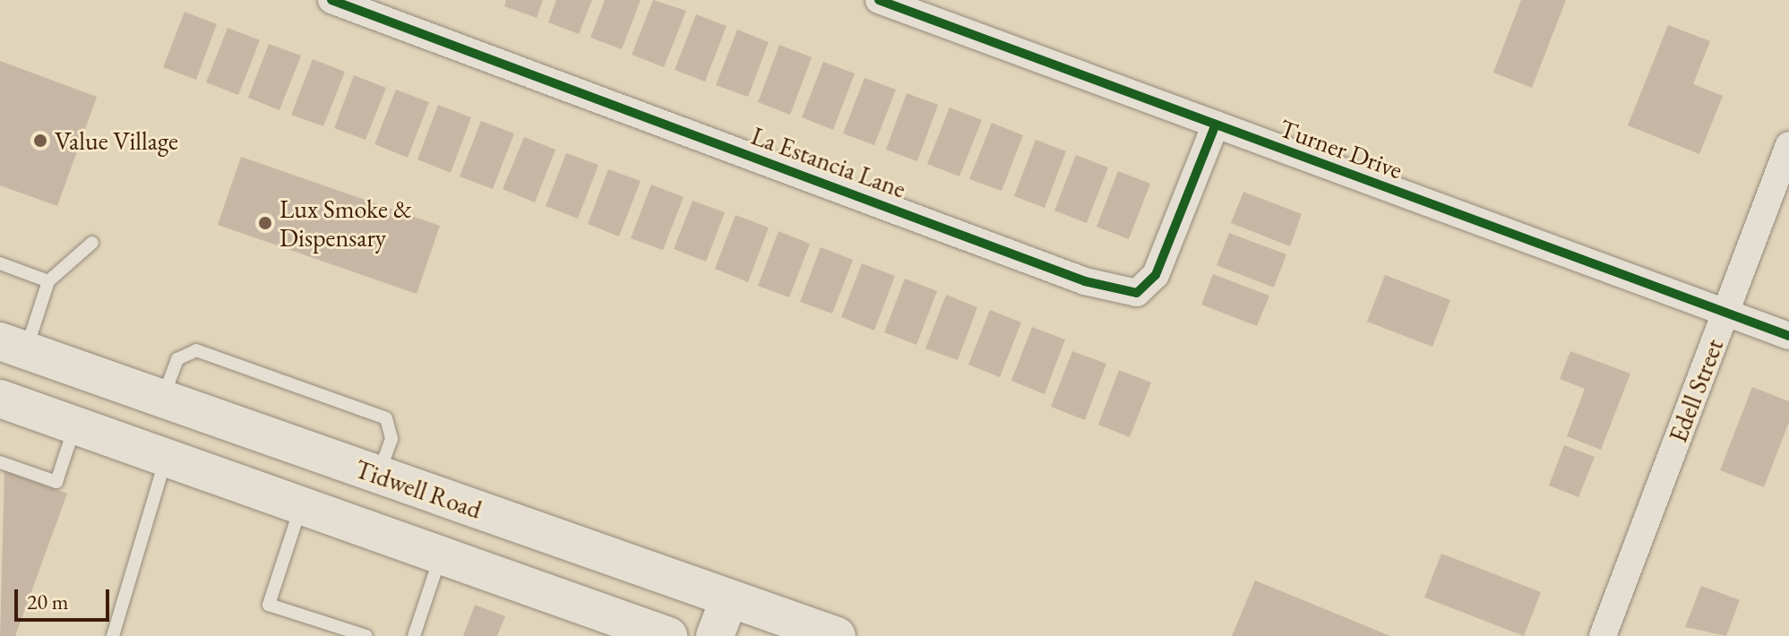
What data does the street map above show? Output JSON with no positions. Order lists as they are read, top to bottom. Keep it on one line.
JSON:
{"streets":{"main road":["Tidwell Road"],"street":["Turner Drive","La Estancia Lane","Edell Street"]},"crossings":[["Turner Drive","La Estancia Lane"],["Turner Drive","Edell Street"]],"places":["Value Village","Lux Smoke & Dispensary"],"scale_bar":"20 m"}
